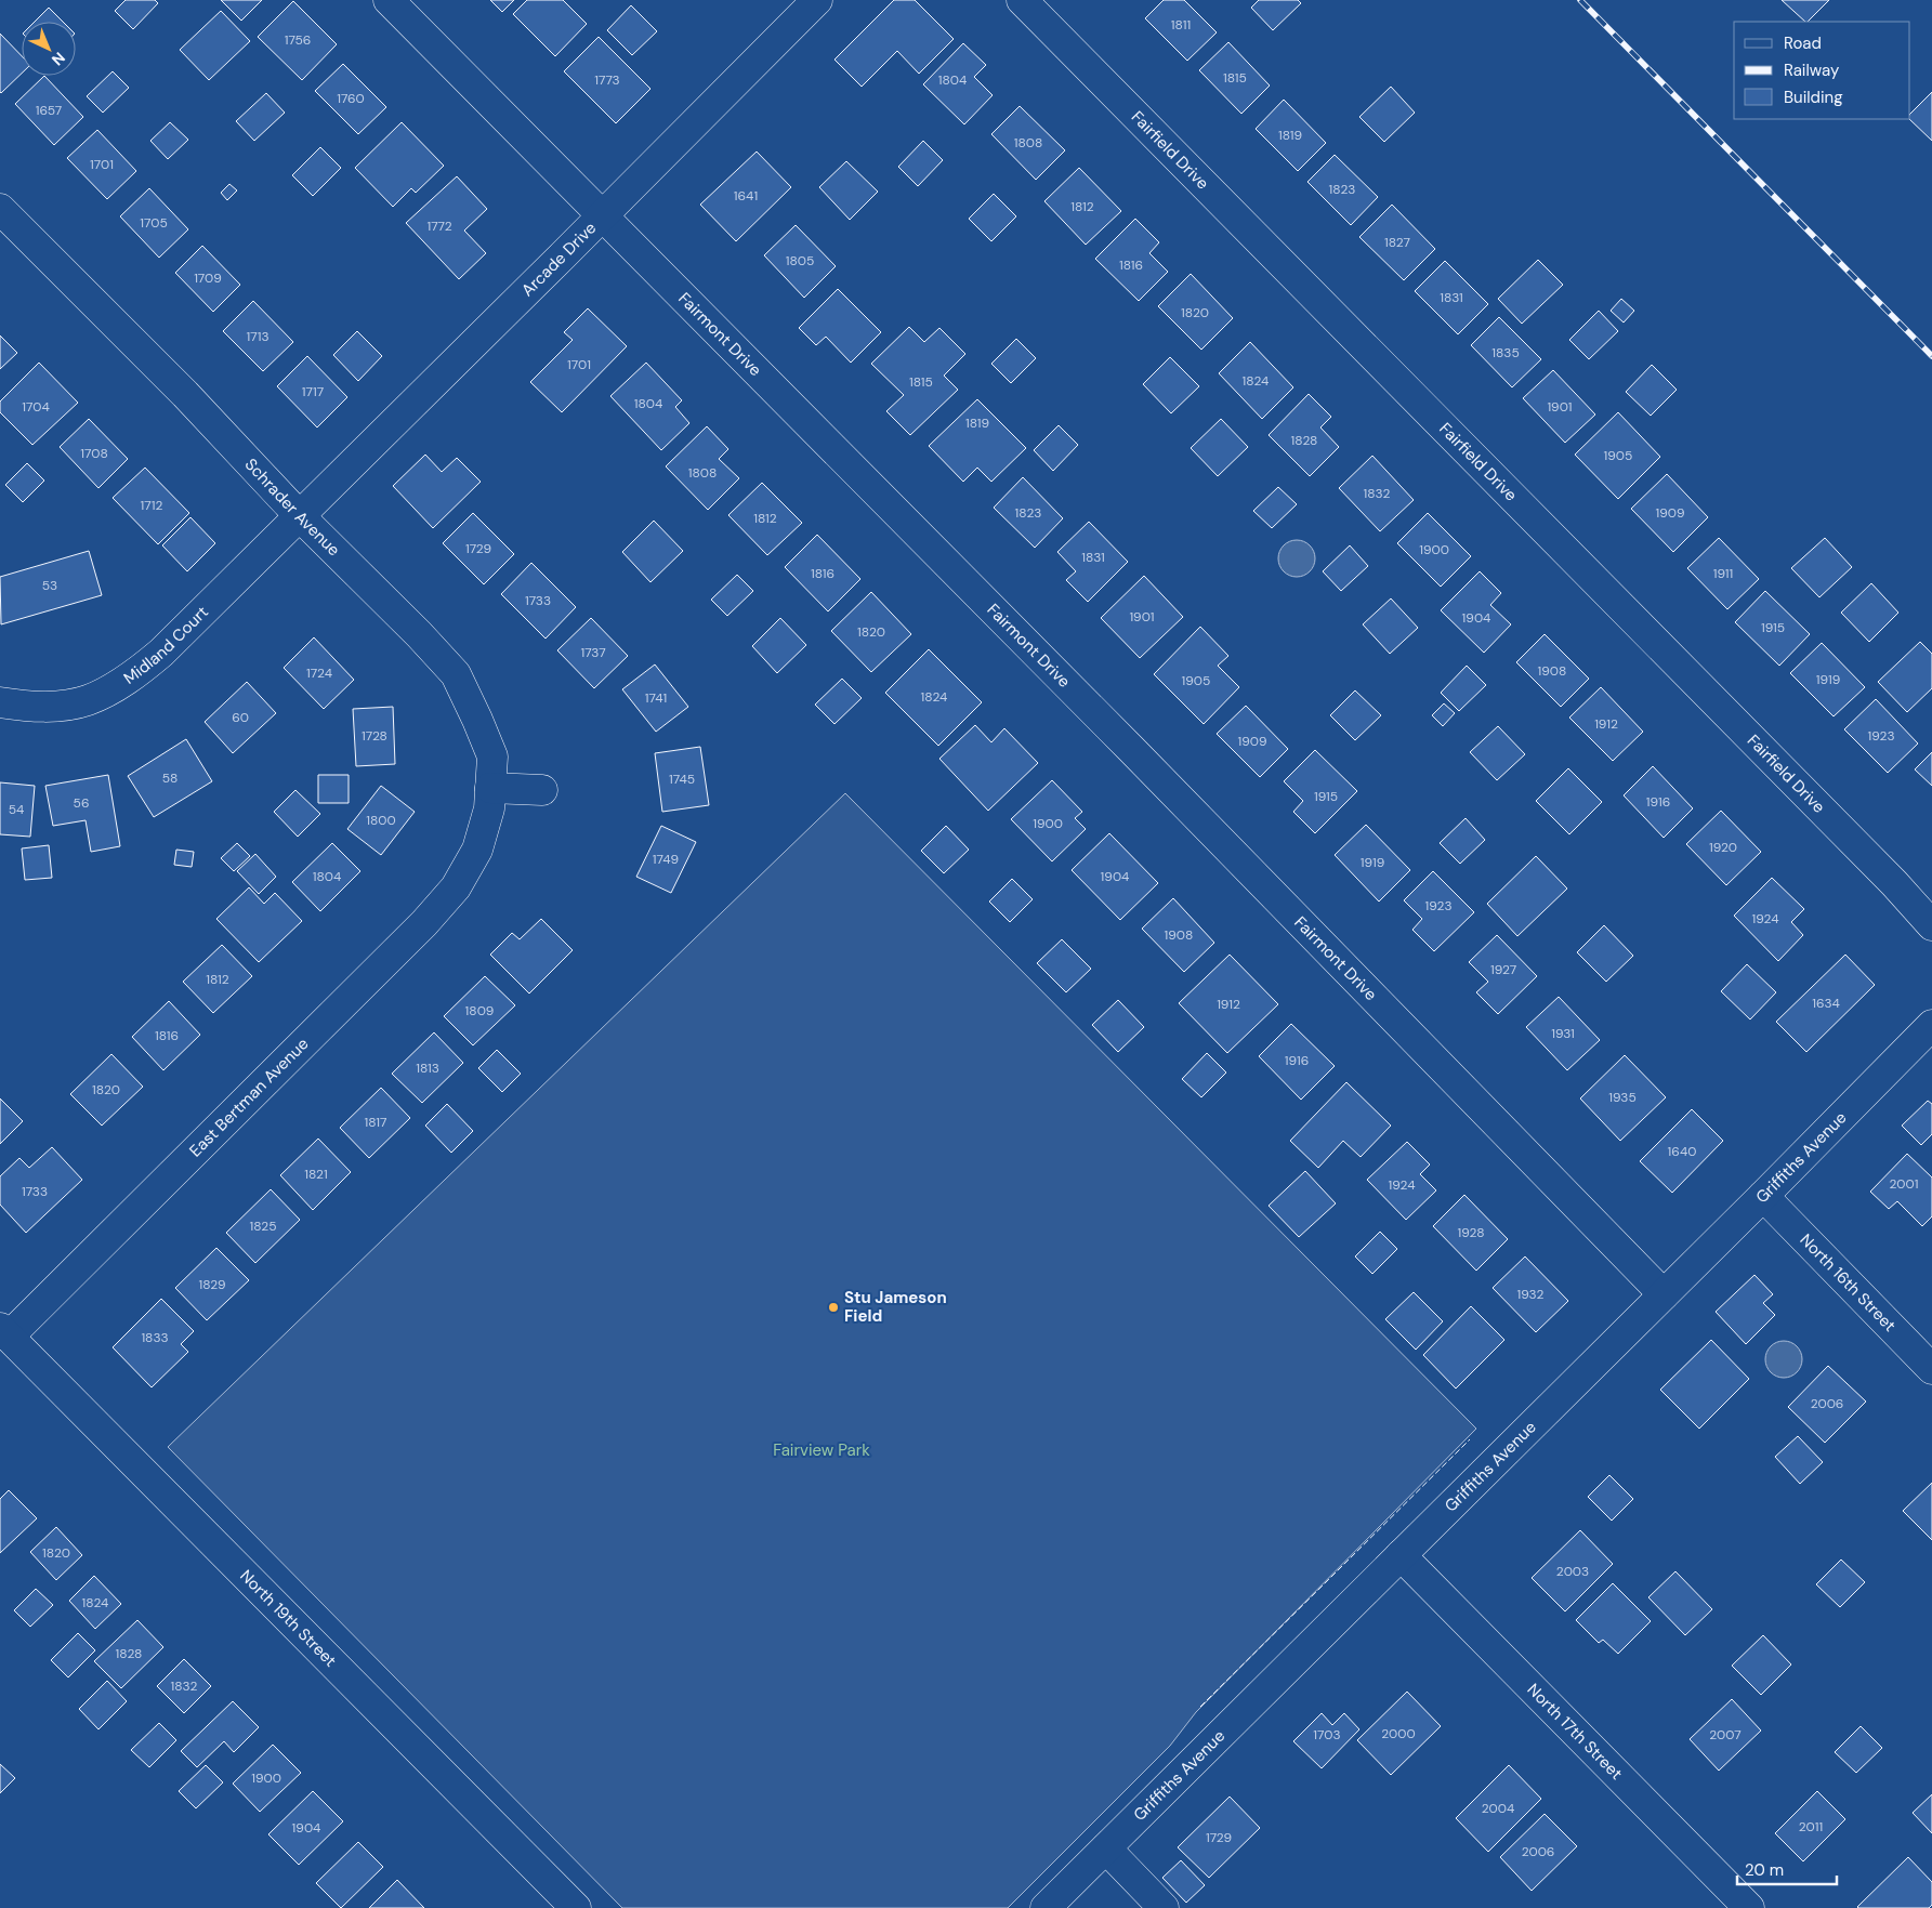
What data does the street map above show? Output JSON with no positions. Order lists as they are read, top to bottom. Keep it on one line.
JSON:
{"streets":{"street":["Fairfield Drive","Arcade Drive","Fairmont Drive","Schrader Avenue","Midland Court","East Bertman Avenue","Griffiths Avenue","North 16th Street","North 19th Street","North 17th Street"]},"crossings":[["Arcade Drive","Fairmont Drive"],["Arcade Drive","Schrader Avenue"],["Arcade Drive","Midland Court"],["Fairmont Drive","Griffiths Avenue"],["Schrader Avenue","Midland Court"],["Schrader Avenue","East Bertman Avenue"],["East Bertman Avenue","North 19th Street"],["Griffiths Avenue","North 16th Street"],["Griffiths Avenue","North 17th Street"]],"parks":["Fairview Park"],"places":["Stu Jameson Field"],"house_numbers":["1811","1756","1815","1773","1804","1760","1657","1819","1808","1701","1823","1641","1812","1705","1772","1827","1805","1816","1709","1831","1820","1713","1835","1701","1824","1815","1717","1804","1704","1901","1819","1828","1708","1905","1808","1832","1712","1823","1909","1812","1729","1900","1831","1816","1911","53","1733","1901","1904","1915","1820","1737","1908","1724","1919","1905","1824","1741","60","1912","1728","1923","1909","58","1745","1915","1916","56","54","1800","1900","1920","1749","1919","1804","1904","1923","1924","1908","1927","1812","1634","1912","1809","1931","1816","1916","1813","1820","1935","1817","1640","1821","2001","1924","1733","1825","1928","1829","1932","1833","2006","1820","2003","1824","1828","1832","2000","1703","2007","1900","2004","2011","1904","1729","2006"],"legend":["Road","Railway","Building"],"scale_bar":"20 m","north":"bottom right"}
